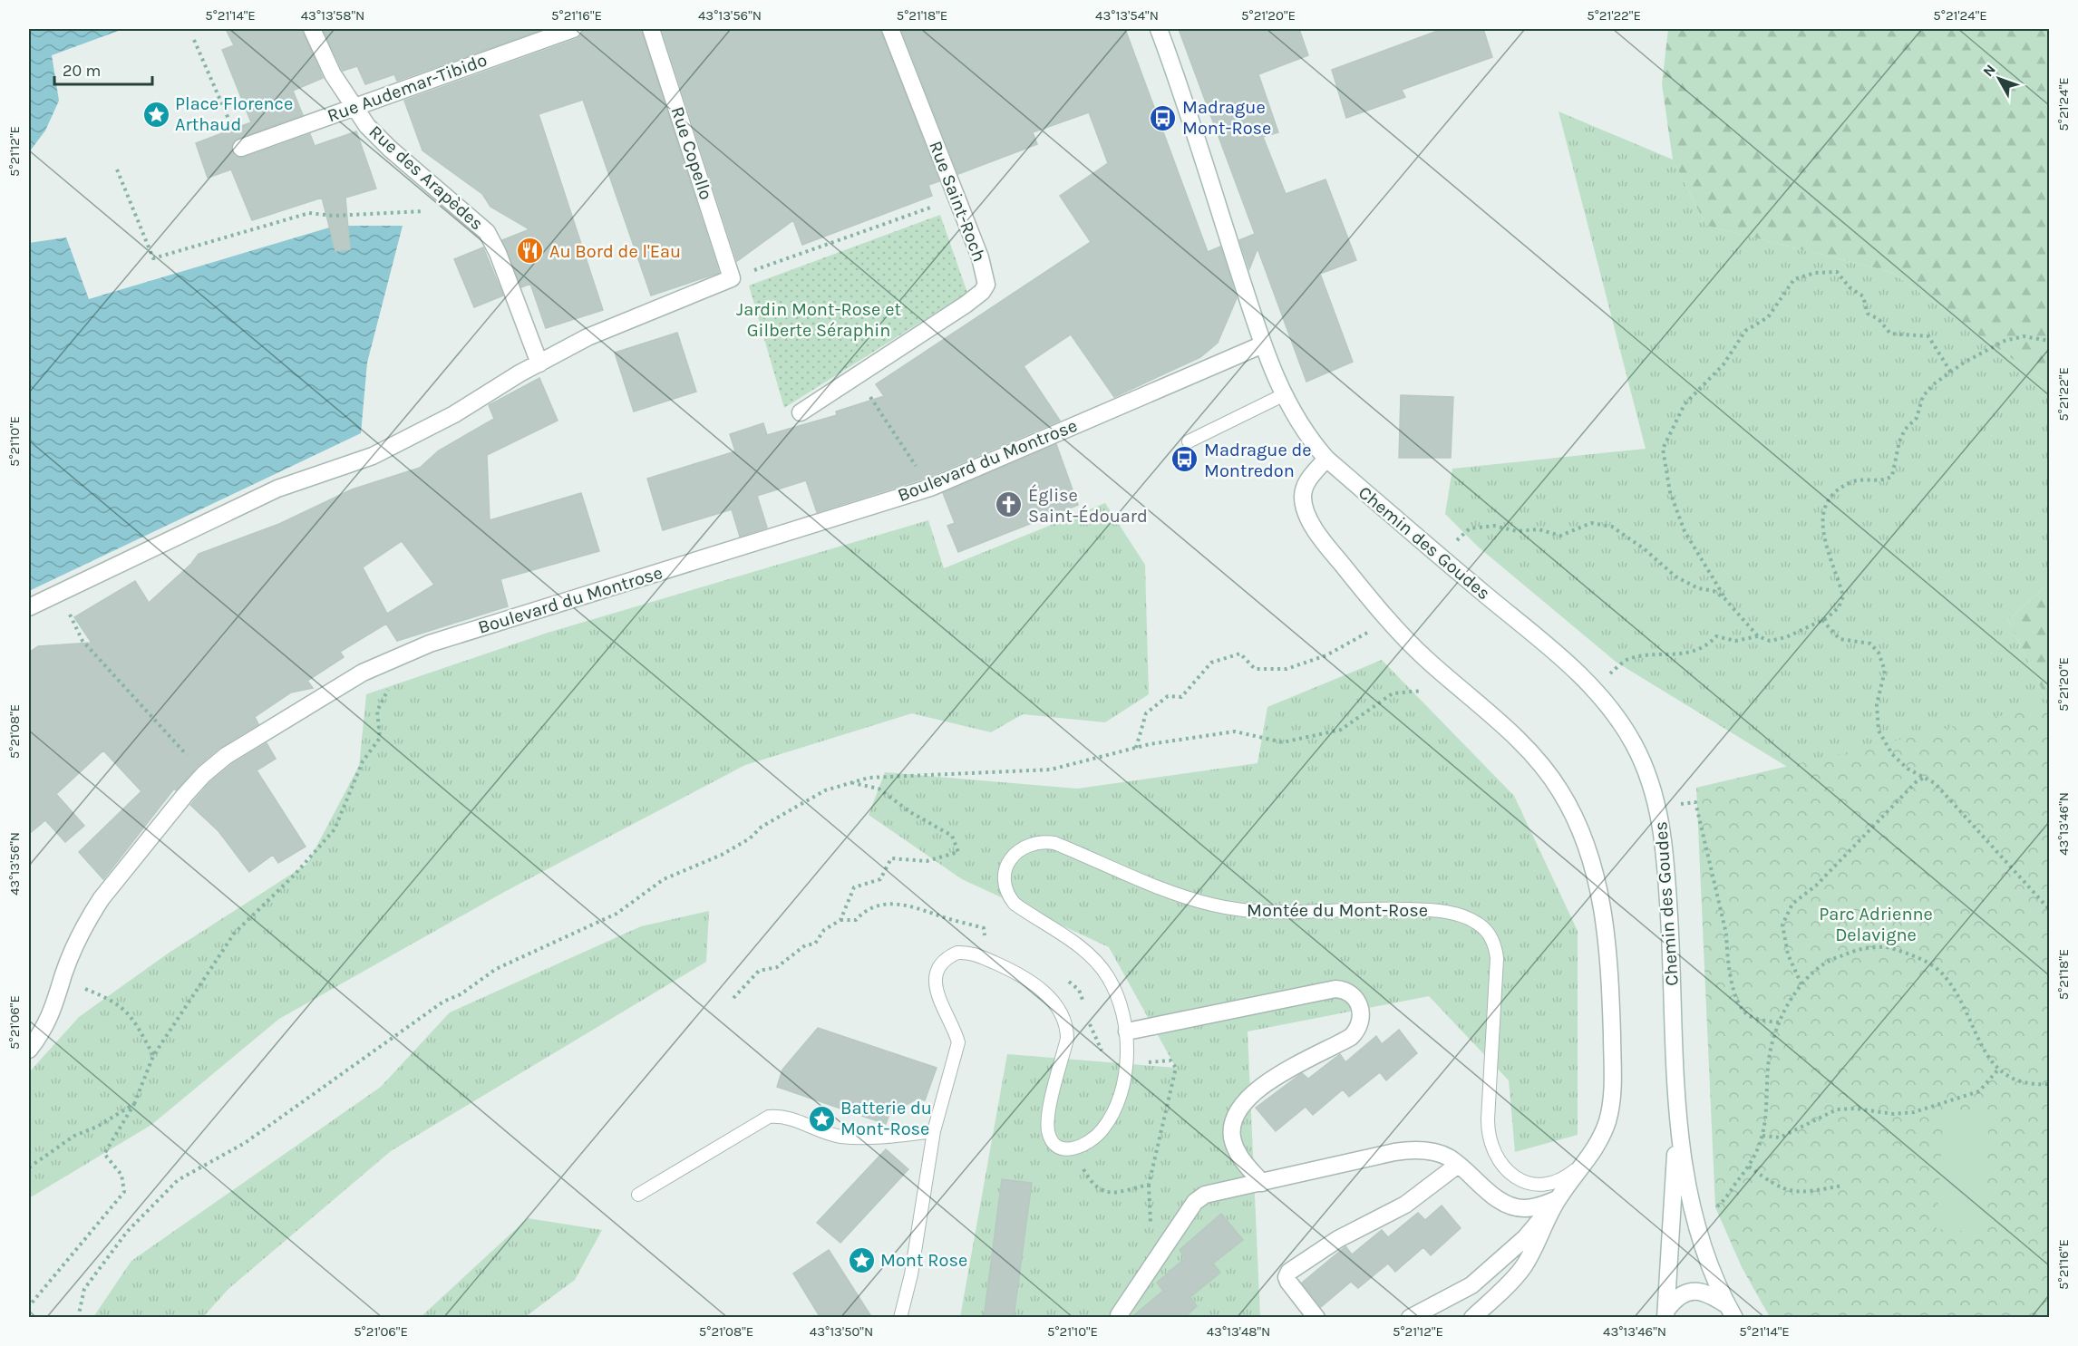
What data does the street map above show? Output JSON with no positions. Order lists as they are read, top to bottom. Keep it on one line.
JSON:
{"streets":{"street":["Rue Audemar-Tibido","Rue Copello","Rue des Arapèdes","Rue Saint-Roch","Boulevard du Montrose","Chemin des Goudes","Montée du Mont-Rose"]},"crossings":[["Rue Audemar-Tibido","Rue des Arapèdes"],["Boulevard du Montrose","Chemin des Goudes"],["Chemin des Goudes","Montée du Mont-Rose"]],"parks":["Jardin Mont-Rose et Gilberte Séraphin","Parc Adrienne Delavigne"],"places":{"place":["Place Florence Arthaud","Batterie du Mont-Rose","Mont Rose"],"bus stop":["Madrague Mont-Rose","Madrague de Montredon"],"restaurant":["Au Bord de l'Eau"],"church":["Église Saint-Édouard"]},"scale_bar":"20 m","north":"top left","coordinates":["5°21'14\"E","43°13'58\"N","5°21'16\"E","43°13'56\"N","5°21'18\"E","43°13'54\"N","5°21'20\"E","5°21'22\"E","5°21'24\"E","5°21'12\"E","5°21'10\"E","5°21'08\"E","43°13'46\"N","5°21'06\"E","43°13'50\"N","43°13'48\"N"]}
